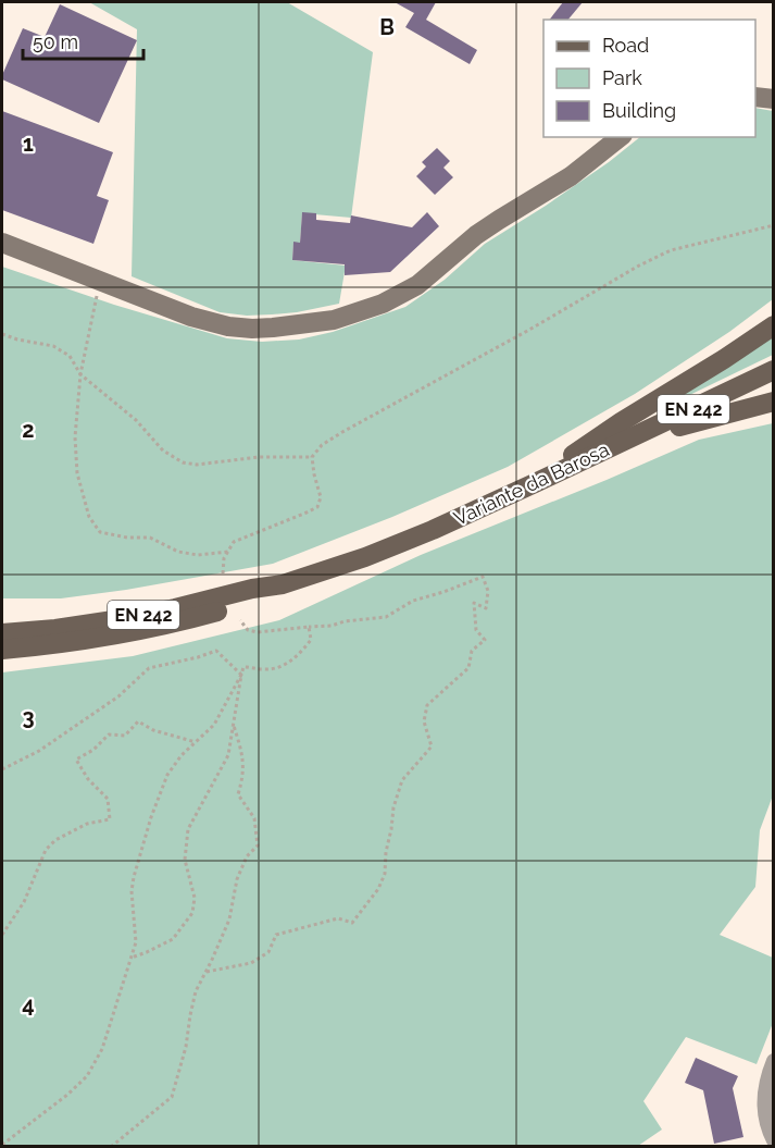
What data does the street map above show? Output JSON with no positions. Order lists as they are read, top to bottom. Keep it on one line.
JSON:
{"streets":{"main road":["EN 242","Variante da Barosa"]},"legend":["Road","Park","Building"],"scale_bar":"50 m","grid":{"columns":["B"],"rows":["1","2","3","4"]}}
